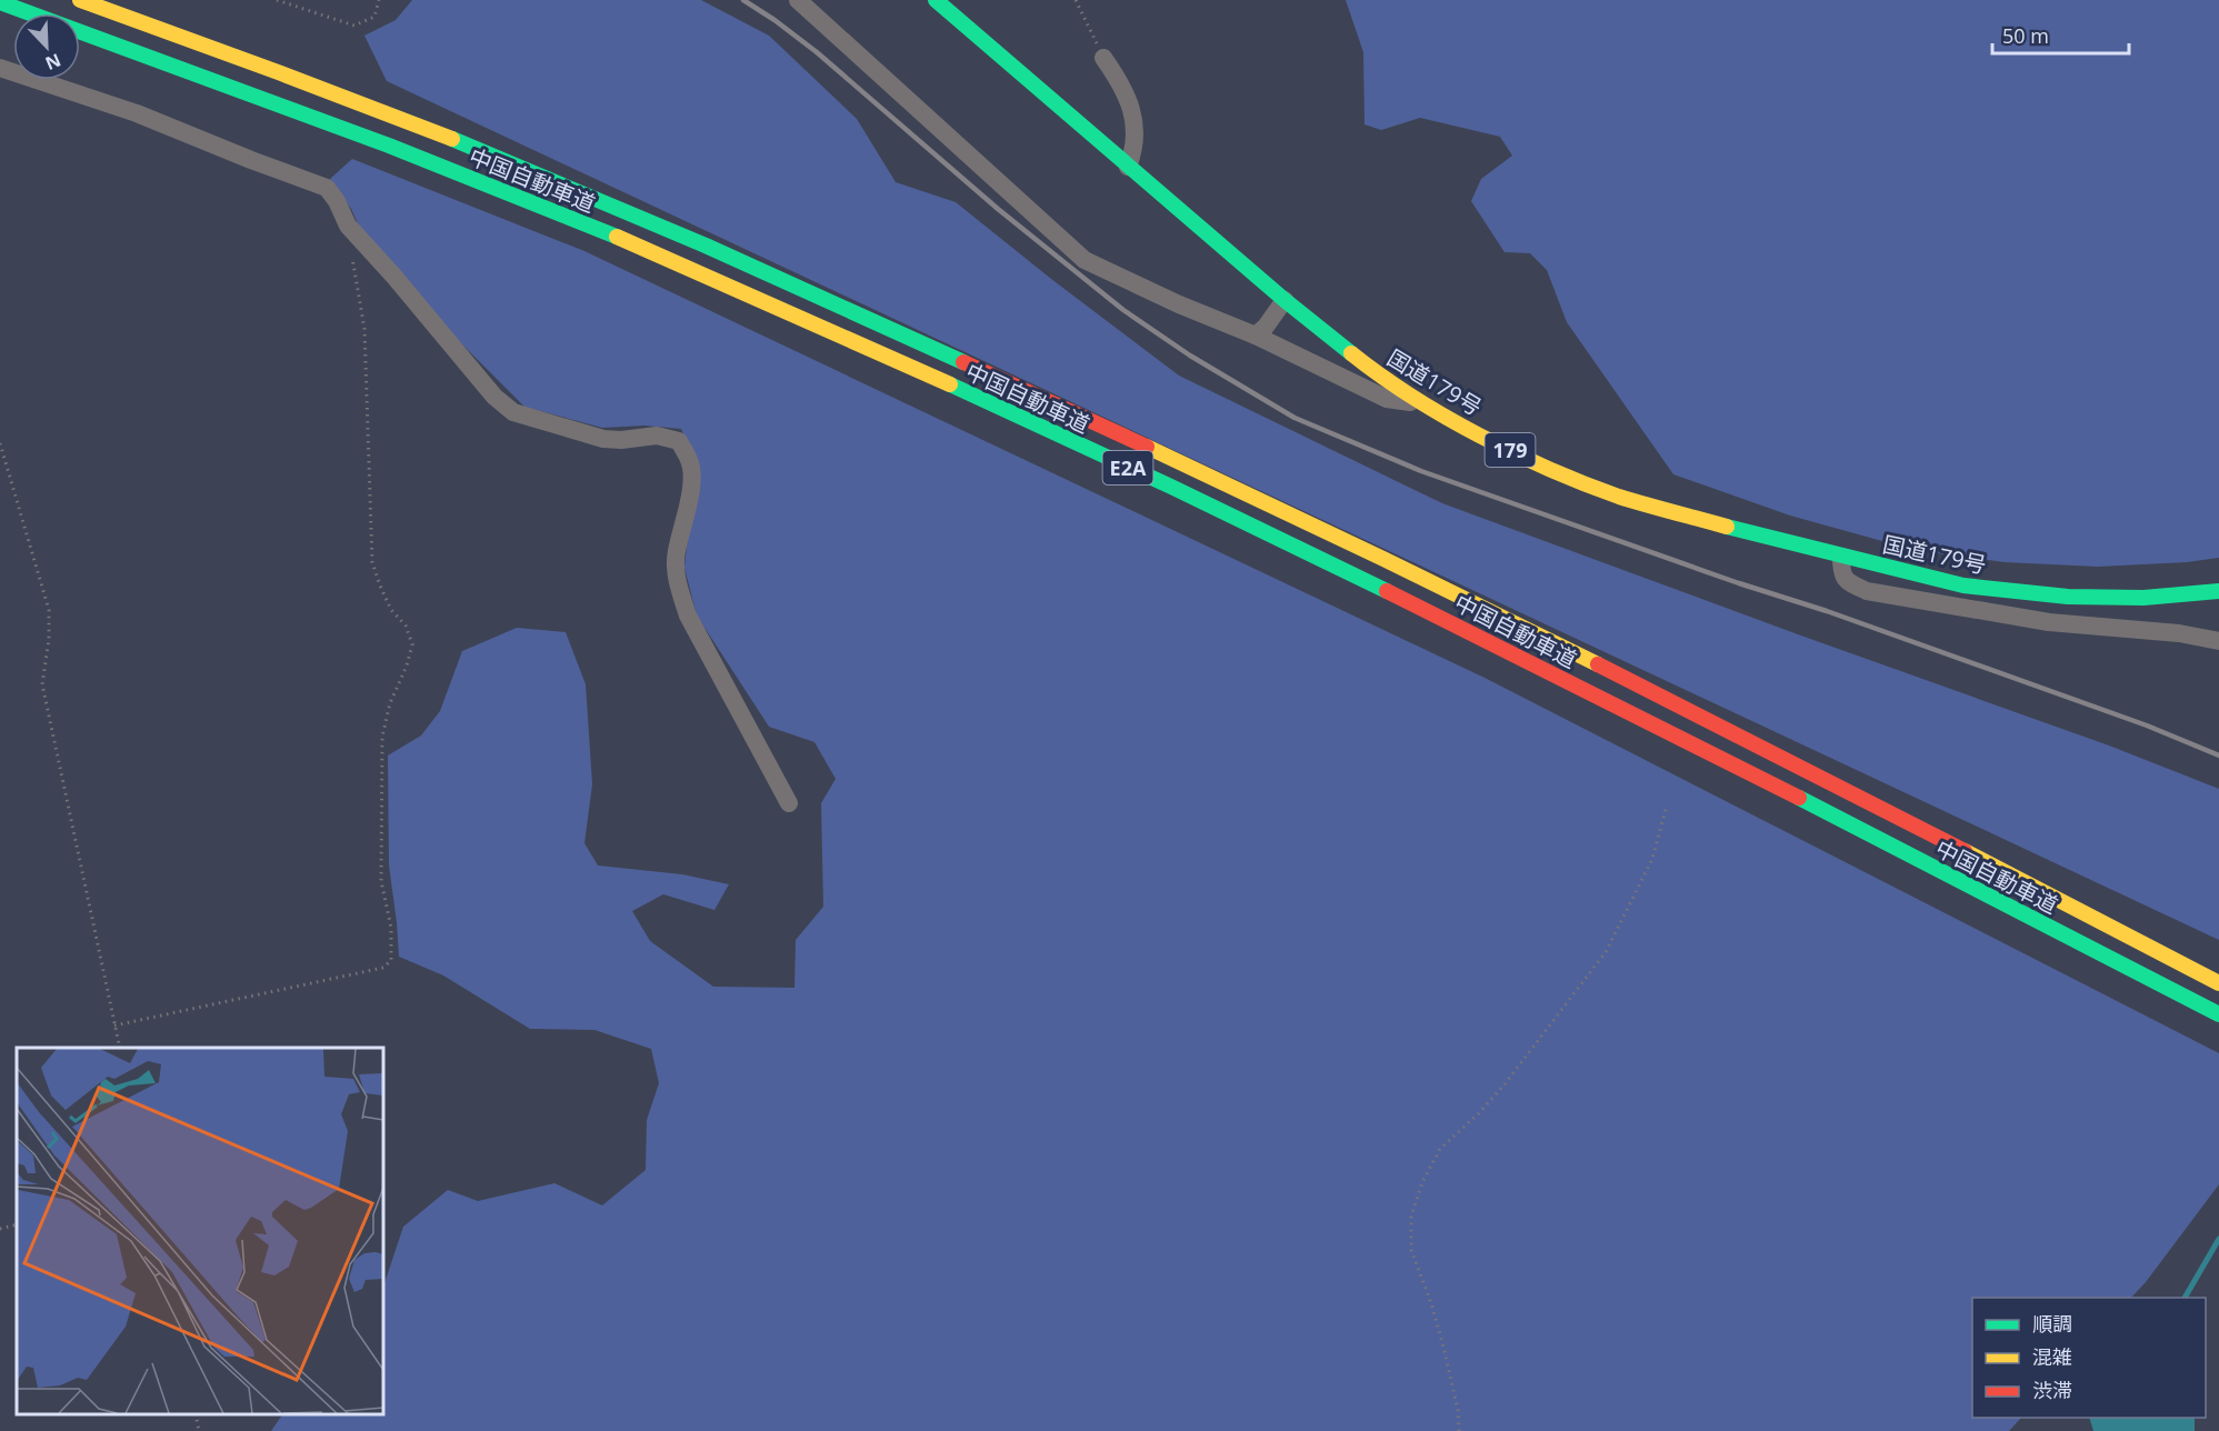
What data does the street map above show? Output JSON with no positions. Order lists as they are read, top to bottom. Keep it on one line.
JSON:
{"streets":{"highway":["中国自動車道","国道179号","179","E2A"]},"legend":["順調","混雑","渋滞"],"scale_bar":"50 m","north":"bottom right"}
